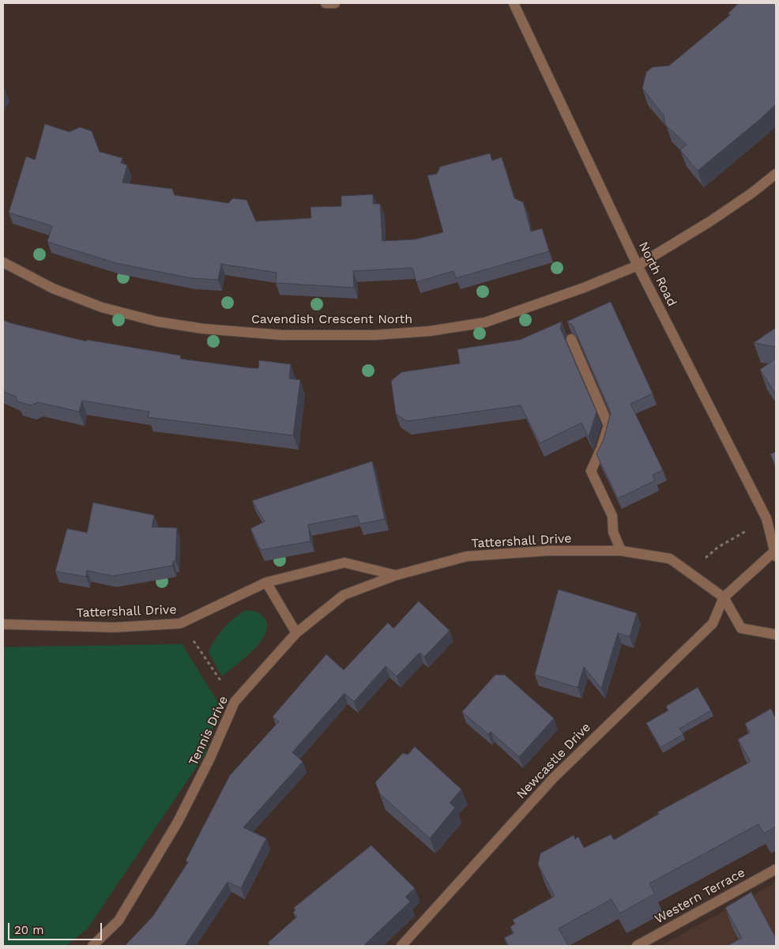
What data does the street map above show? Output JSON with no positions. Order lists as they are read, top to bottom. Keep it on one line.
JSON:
{"streets":{"street":["North Road","Cavendish Crescent North","Tattershall Drive","Tennis Drive","Newcastle Drive","Western Terrace"]},"crossings":[["North Road","Cavendish Crescent North"],["Tattershall Drive","Tennis Drive"],["Tattershall Drive","Newcastle Drive"]],"scale_bar":"20 m"}
